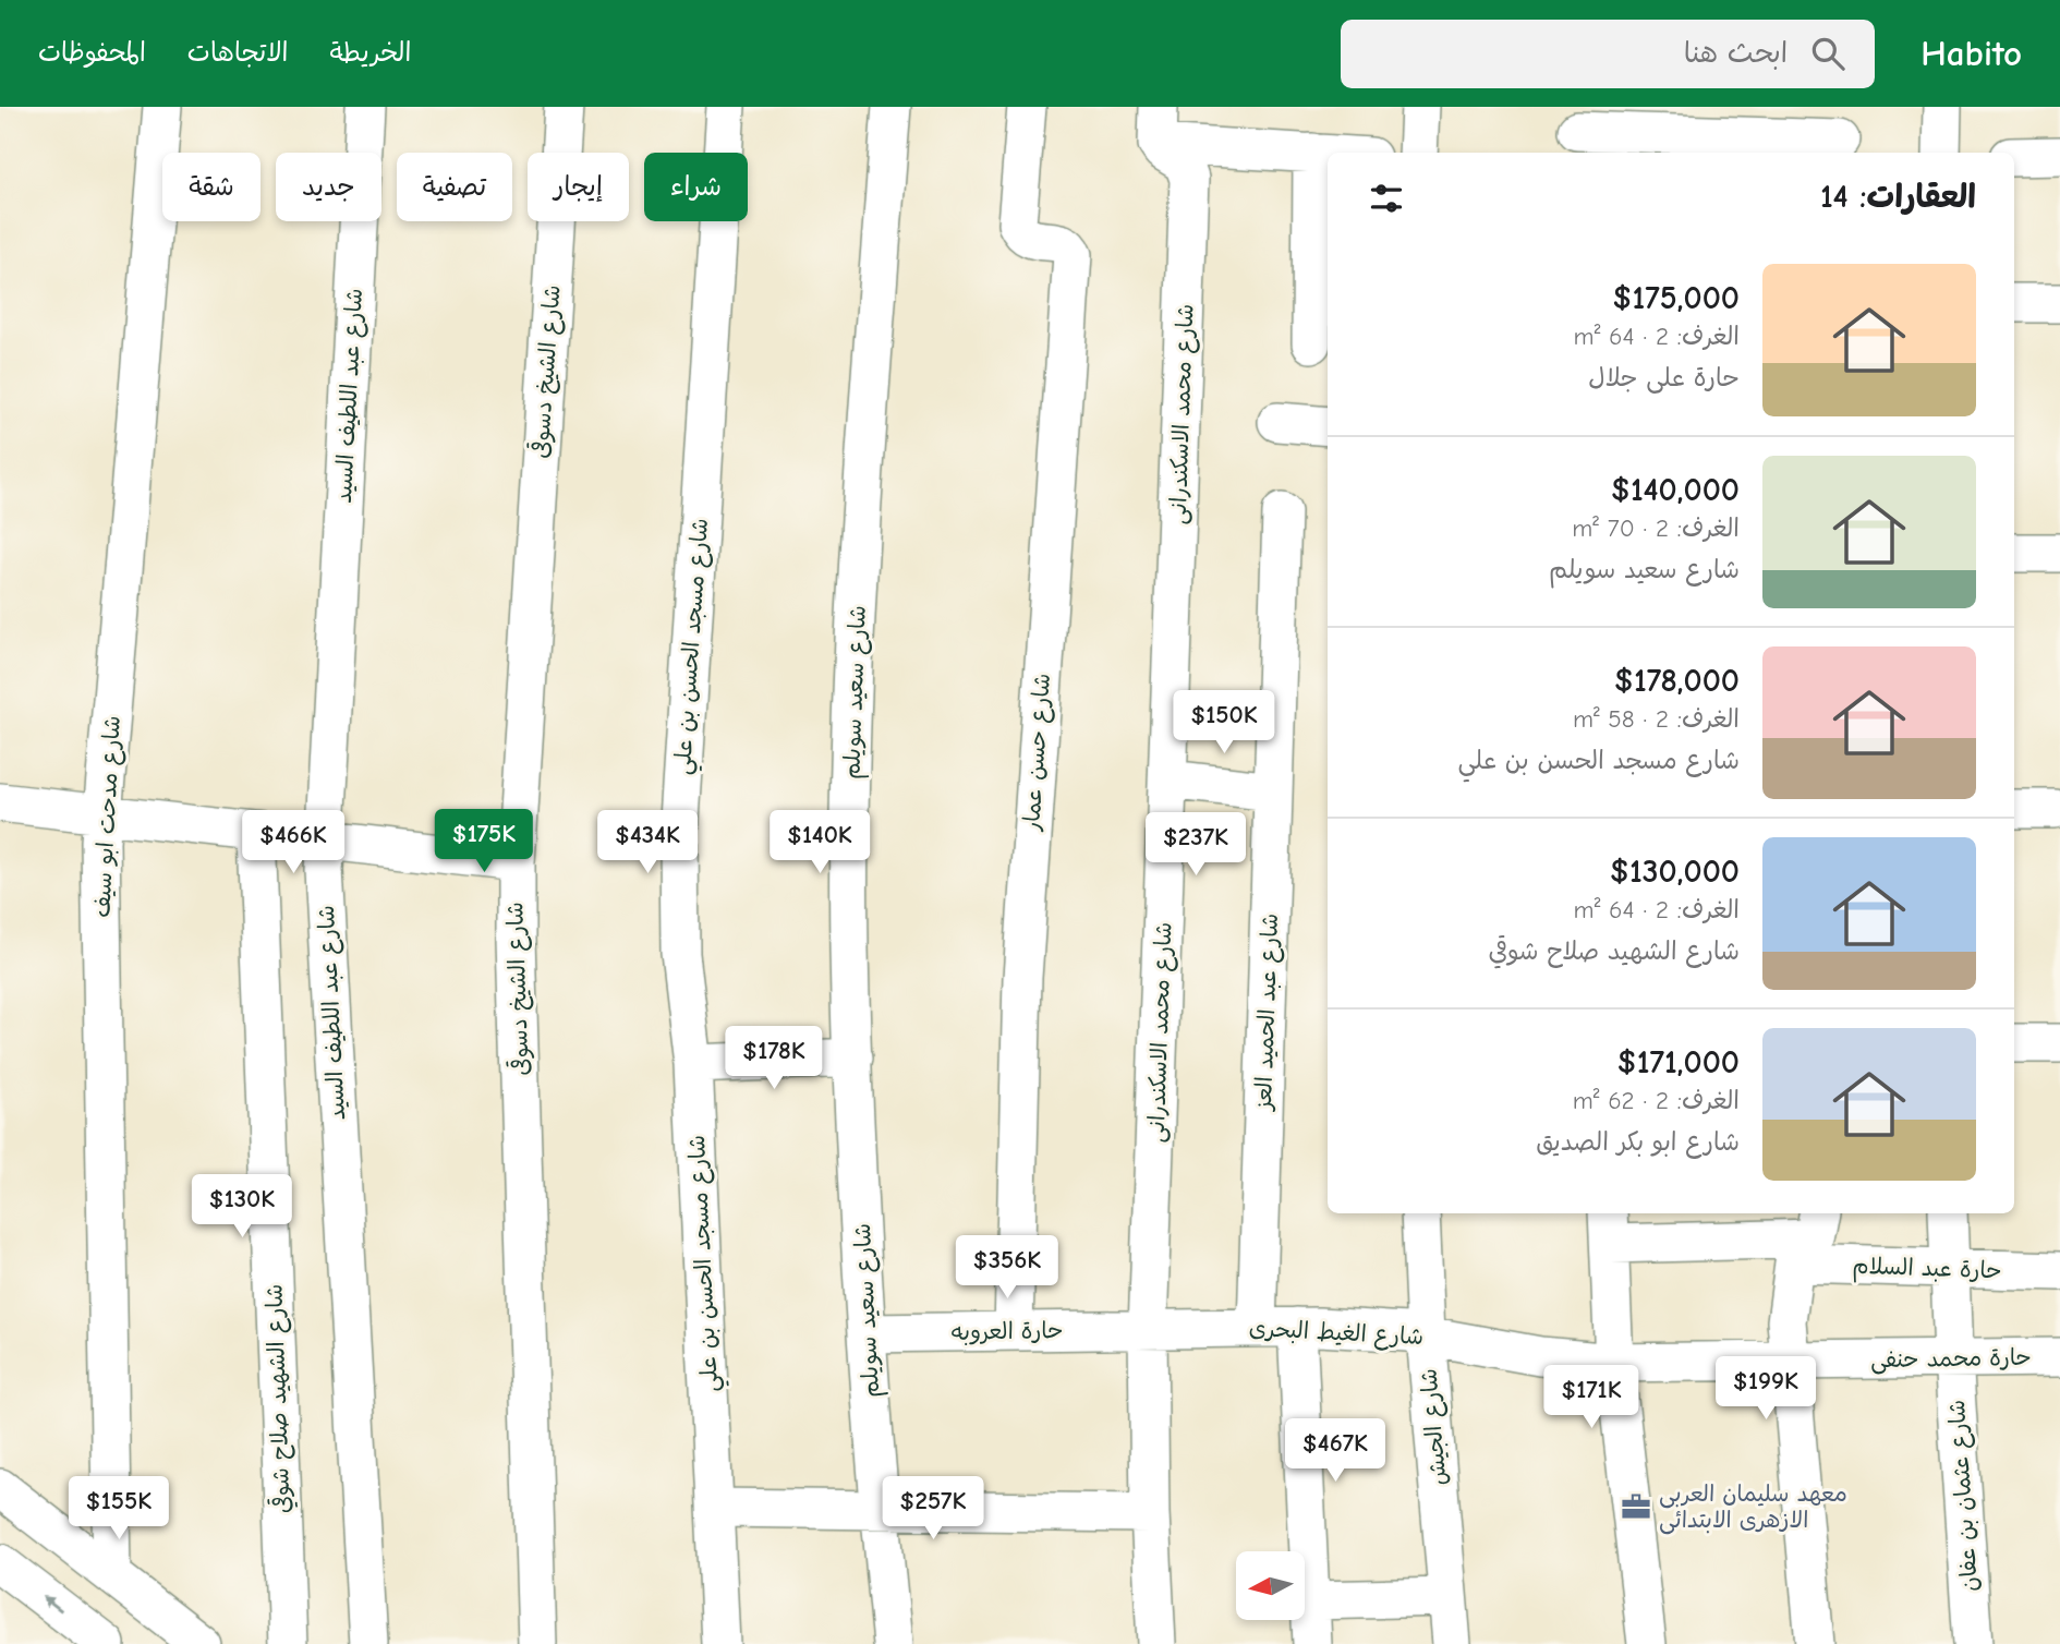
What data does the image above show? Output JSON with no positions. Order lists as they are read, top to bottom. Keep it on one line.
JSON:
{"streets":{"street":["شارع الشيخ دسوقى","شارع عبد اللطيف السيد","شارع محمد الاسكندرانى","شارع مسجد الحسن بن علي","شارع سعيد سويلم","شارع حسن عمار","شارع مدحت ابو سيف","شارع عبد الحميد العز","حارة عبد السلام","حارة العروبه","شارع الغيط البحرى","حارة محمد حنفى","شارع الشهيد صلاح شوقي","شارع الجيش","شارع عثمان بن عفان"]},"crossings":[["شارع محمد الاسكندرانى","حارة العروبه"],["شارع محمد الاسكندرانى","شارع الغيط البحرى"],["شارع سعيد سويلم","حارة العروبه"],["شارع حسن عمار","حارة العروبه"],["شارع عبد الحميد العز","شارع الغيط البحرى"],["حارة عبد السلام","شارع عثمان بن عفان"],["حارة العروبه","شارع الغيط البحرى"],["شارع الغيط البحرى","حارة محمد حنفى"],["شارع الغيط البحرى","شارع الجيش"],["حارة محمد حنفى","شارع عثمان بن عفان"]],"places":{"office":["معهد سليمان العربى الازهرى الابتدائى"]},"north":"left","page":{"header":"Habito","search":"ابحث هنا","nav":["الخريطة","الاتجاهات","المحفوظات"],"chip":["شراء","إيجار","تصفية","جديد","شقة"],"heading":"العقارات: 14","list":[{"name":"$175,000","note":"الغرف: 2 · 64 m² · حارة على جلال"},{"name":"$140,000","note":"الغرف: 2 · 70 m² · شارع سعيد سويلم"},{"name":"$178,000","note":"الغرف: 2 · 58 m² · شارع مسجد الحسن بن علي"},{"name":"$130,000","note":"الغرف: 2 · 64 m² · شارع الشهيد صلاح شوقي"},{"name":"$171,000","note":"الغرف: 2 · 62 m² · شارع ابو بكر الصديق"}],"price":["$150K","$175K","$466K","$434K","$140K","$237K","$178K","$130K","$356K","$199K","$171K","$467K","$155K","$257K"]}}
